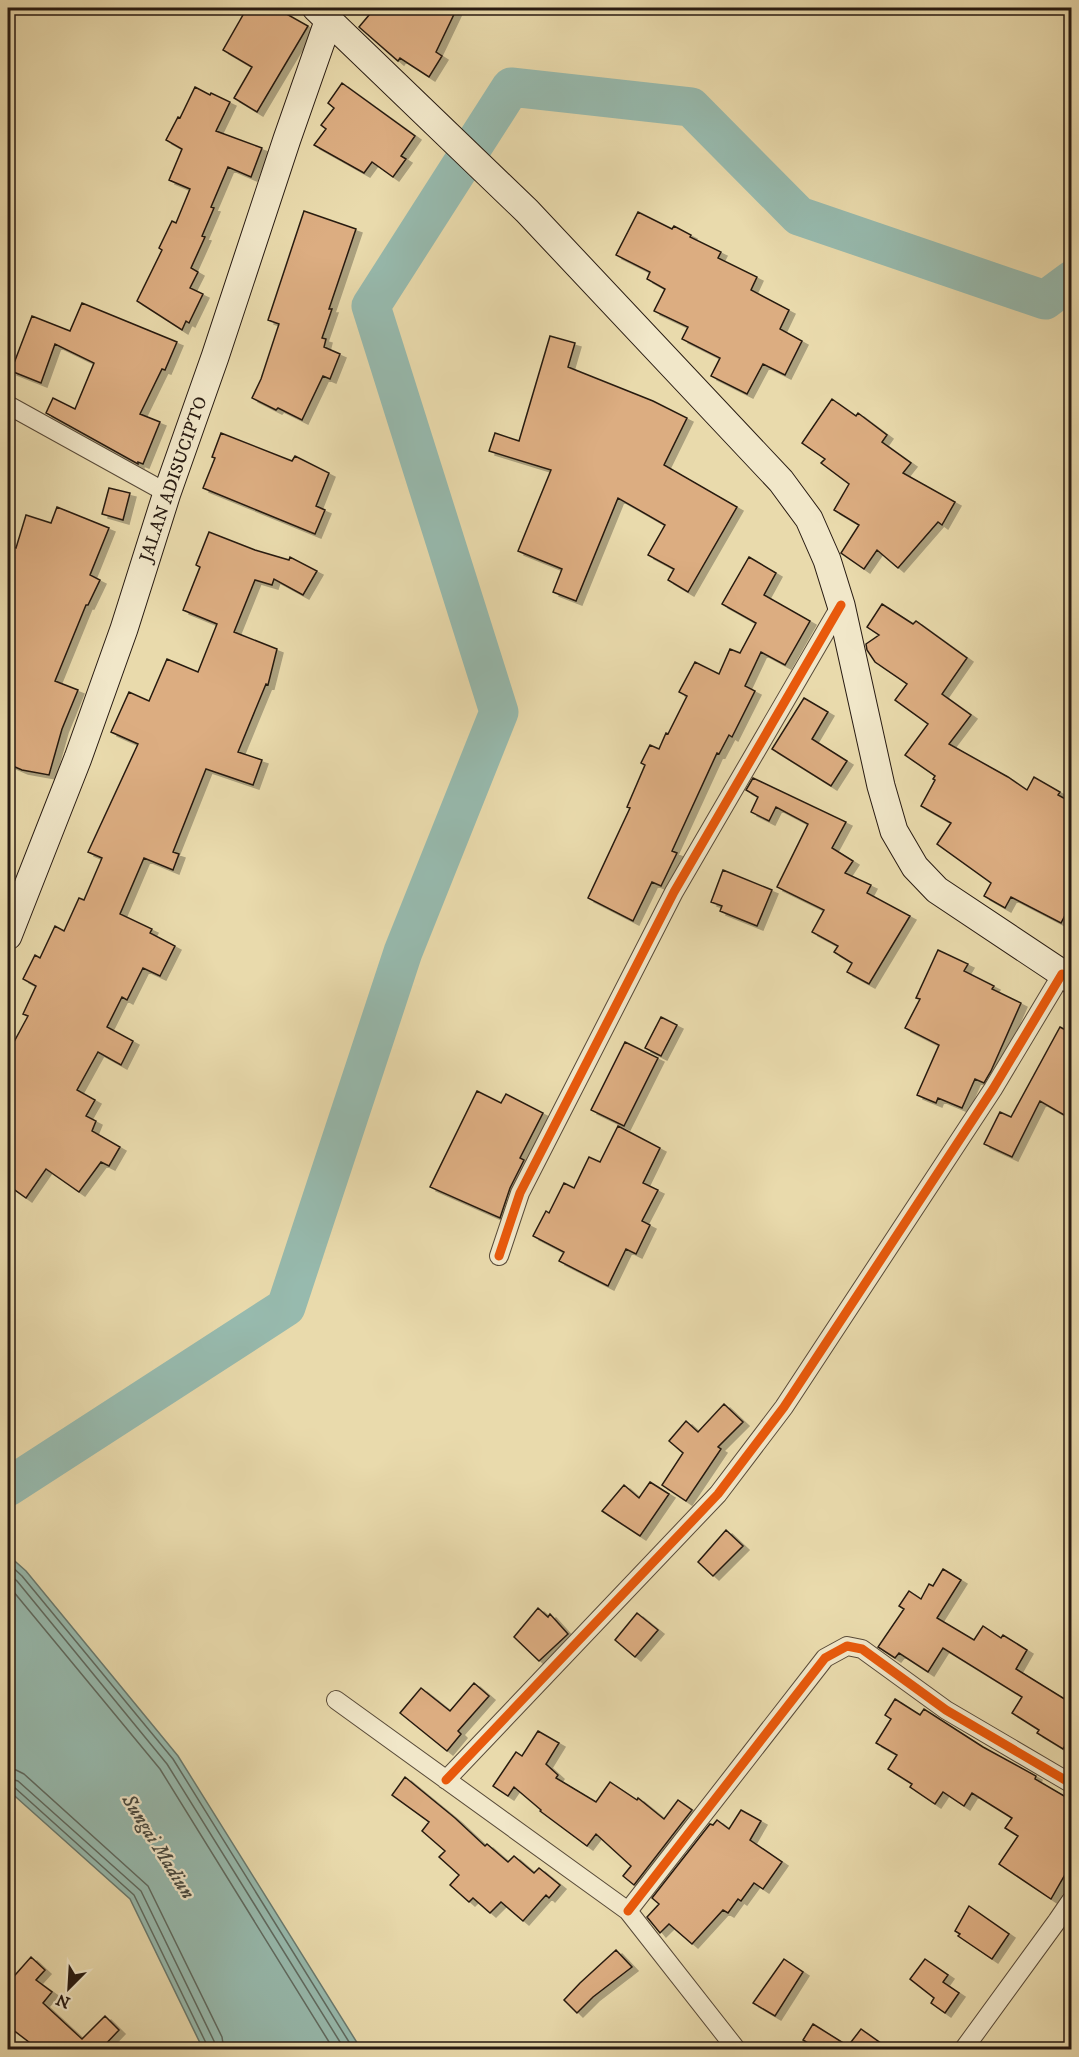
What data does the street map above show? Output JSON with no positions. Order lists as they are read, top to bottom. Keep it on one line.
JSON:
{"streets":{"main road":["JALAN ADISUCIPTO"]},"water":["Sungai Madiun"],"north":"bottom left"}
